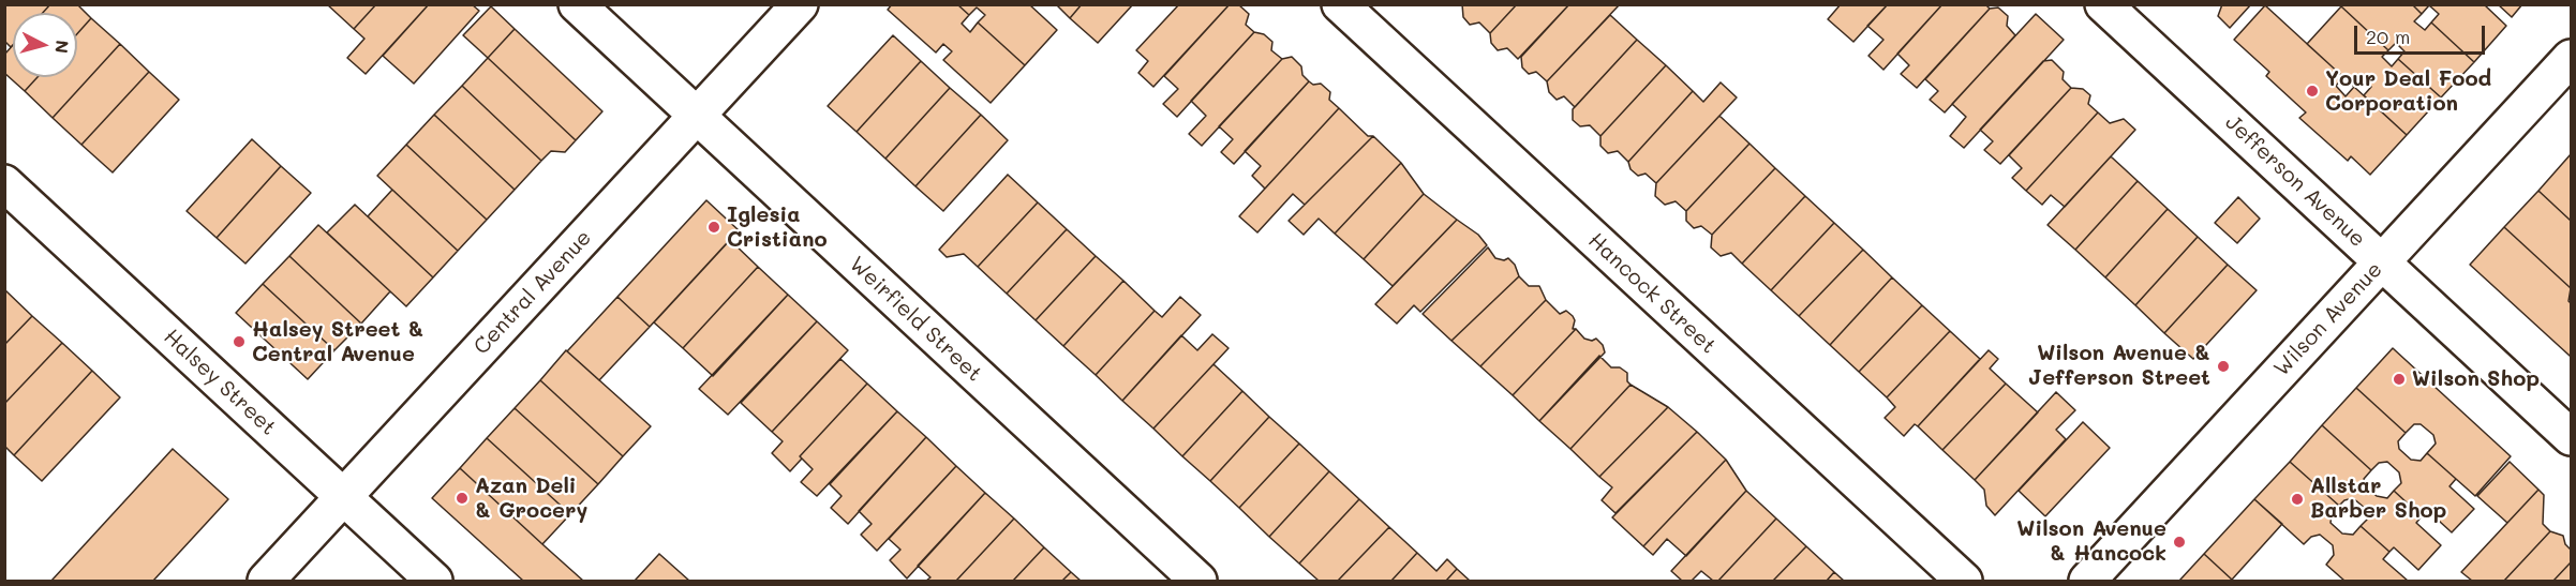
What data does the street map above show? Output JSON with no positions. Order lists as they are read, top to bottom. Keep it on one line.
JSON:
{"streets":{"street":["Jefferson Avenue","Central Avenue","Hancock Street","Weirfield Street","Wilson Avenue","Halsey Street"]},"crossings":[["Jefferson Avenue","Wilson Avenue"],["Central Avenue","Weirfield Street"],["Central Avenue","Halsey Street"]],"places":["Your Deal Food Corporation","Iglesia Cristiano","Halsey Street & Central Avenue","Wilson Avenue & Jefferson Street","Wilson Shop","Azan Deli & Grocery","Allstar Barber Shop","Wilson Avenue & Hancock"],"scale_bar":"20 m","north":"right"}
